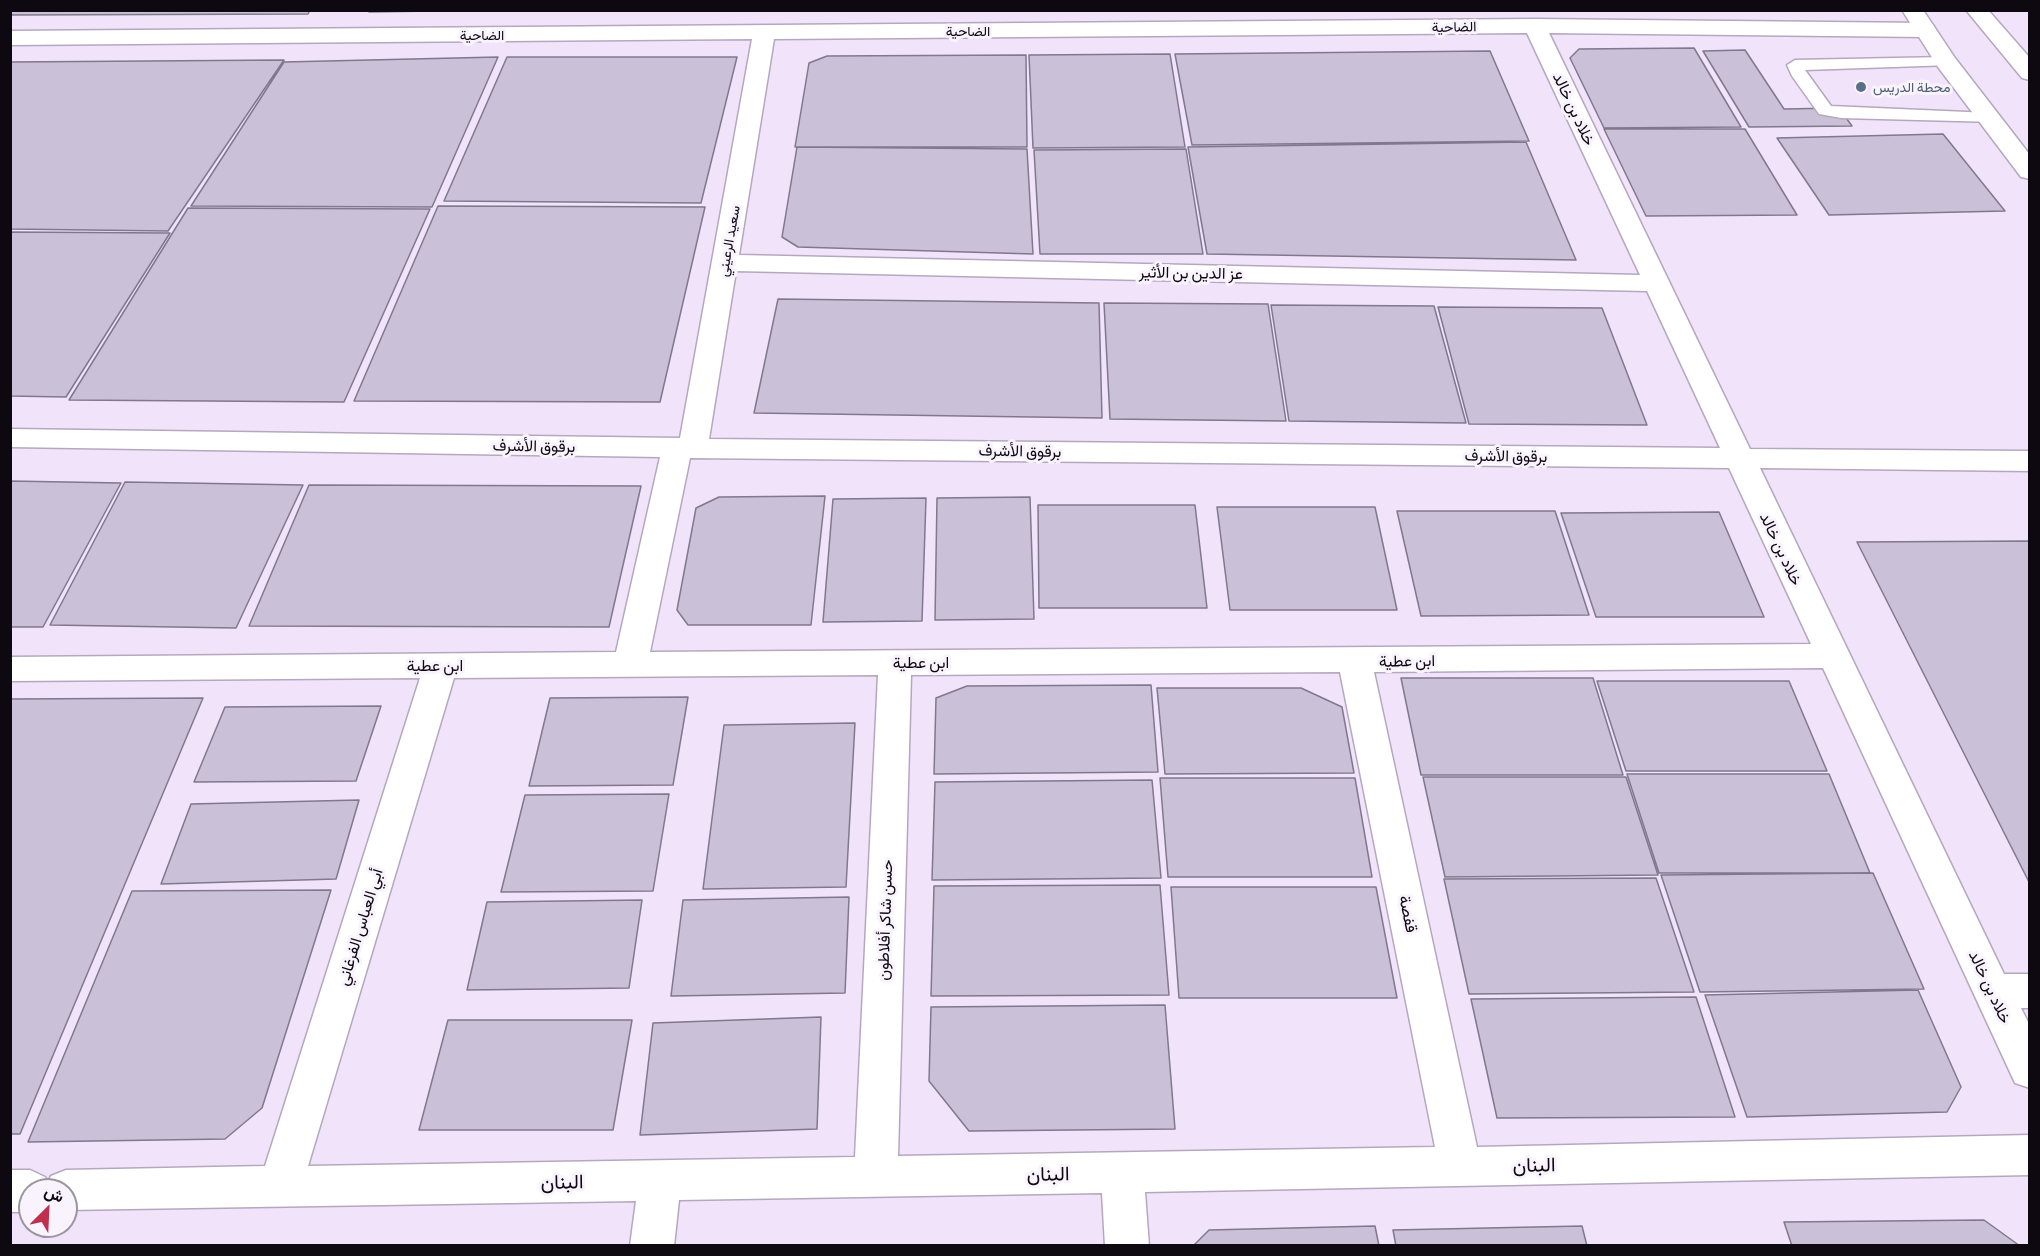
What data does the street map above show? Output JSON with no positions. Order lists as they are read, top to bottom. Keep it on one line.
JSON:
{"streets":{"street":["الضاحية","خلاد بن خالد","سعيد الرعيني","عز الدين بن الأثير","برقوق الأشرف","ابن عطية","قفصة","حسن شاكر أفلاطون","أبي العباس الفرغاني","البنان"]},"crossings":[["الضاحية","خلاد بن خالد"],["الضاحية","سعيد الرعيني"],["خلاد بن خالد","عز الدين بن الأثير"],["خلاد بن خالد","برقوق الأشرف"],["خلاد بن خالد","ابن عطية"],["سعيد الرعيني","عز الدين بن الأثير"],["سعيد الرعيني","برقوق الأشرف"],["سعيد الرعيني","ابن عطية"],["ابن عطية","قفصة"],["ابن عطية","حسن شاكر أفلاطون"],["ابن عطية","أبي العباس الفرغاني"],["قفصة","البنان"],["حسن شاكر أفلاطون","البنان"],["أبي العباس الفرغاني","البنان"]],"places":["محطة الدريس"],"north":"top right"}
